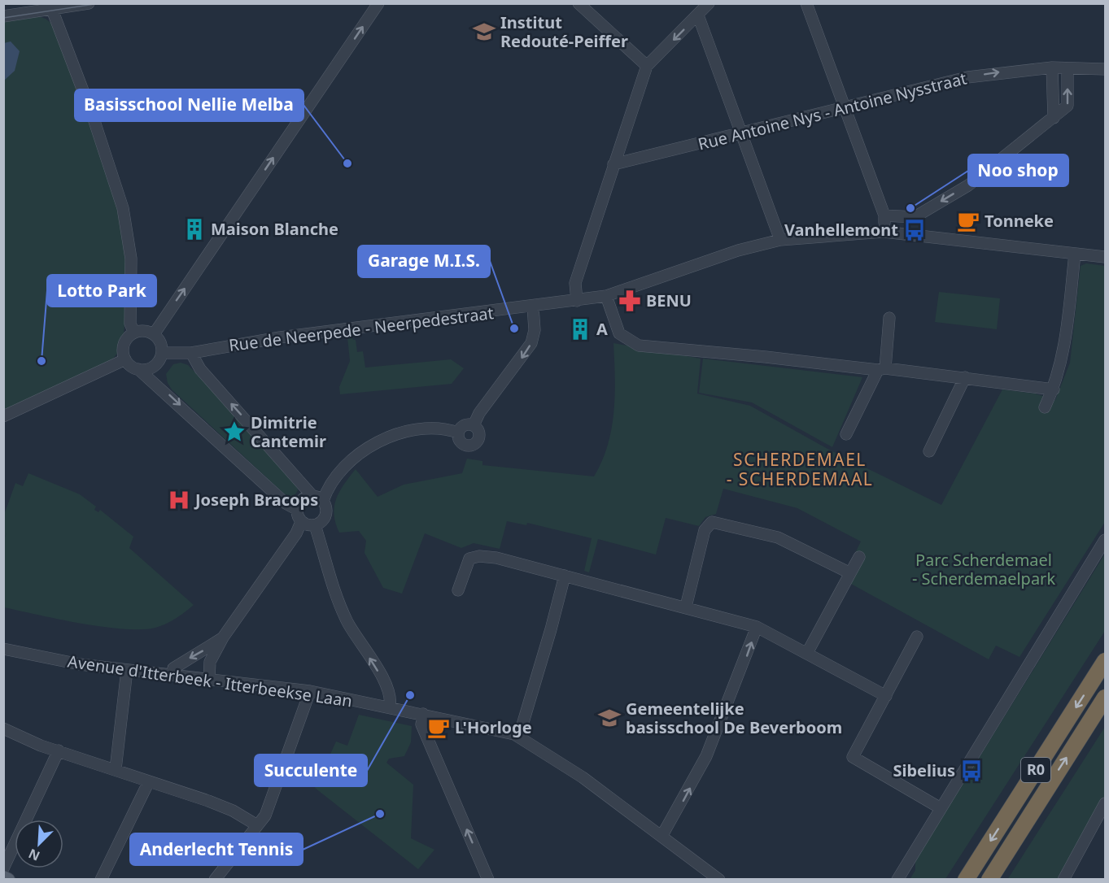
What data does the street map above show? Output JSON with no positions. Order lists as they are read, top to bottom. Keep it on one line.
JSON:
{"streets":{"highway":["R0"],"street":["Rue Antoine Nys - Antoine Nysstraat","Rue de Neerpede - Neerpedestraat","Avenue d'Itterbeek - Itterbeekse Laan"]},"districts":["SCHERDEMAEL - SCHERDEMAAL"],"parks":["Parc Scherdemael - Scherdemaelpark"],"places":{"school or university":["Institut Redouté-Peiffer","Gemeentelijke basisschool De Beverboom"],"other":["Basisschool Nellie Melba","Noo shop","Garage M.I.S.","Lotto Park","Succulente","Anderlecht Tennis"],"cafe":["Tonneke","L'Horloge"],"building":["Maison Blanche","A"],"bus stop":["Vanhellemont","Sibelius"],"pharmacy":["BENU"],"place":["Dimitrie Cantemir"],"hospital":["Joseph Bracops"]},"north":"bottom left"}
